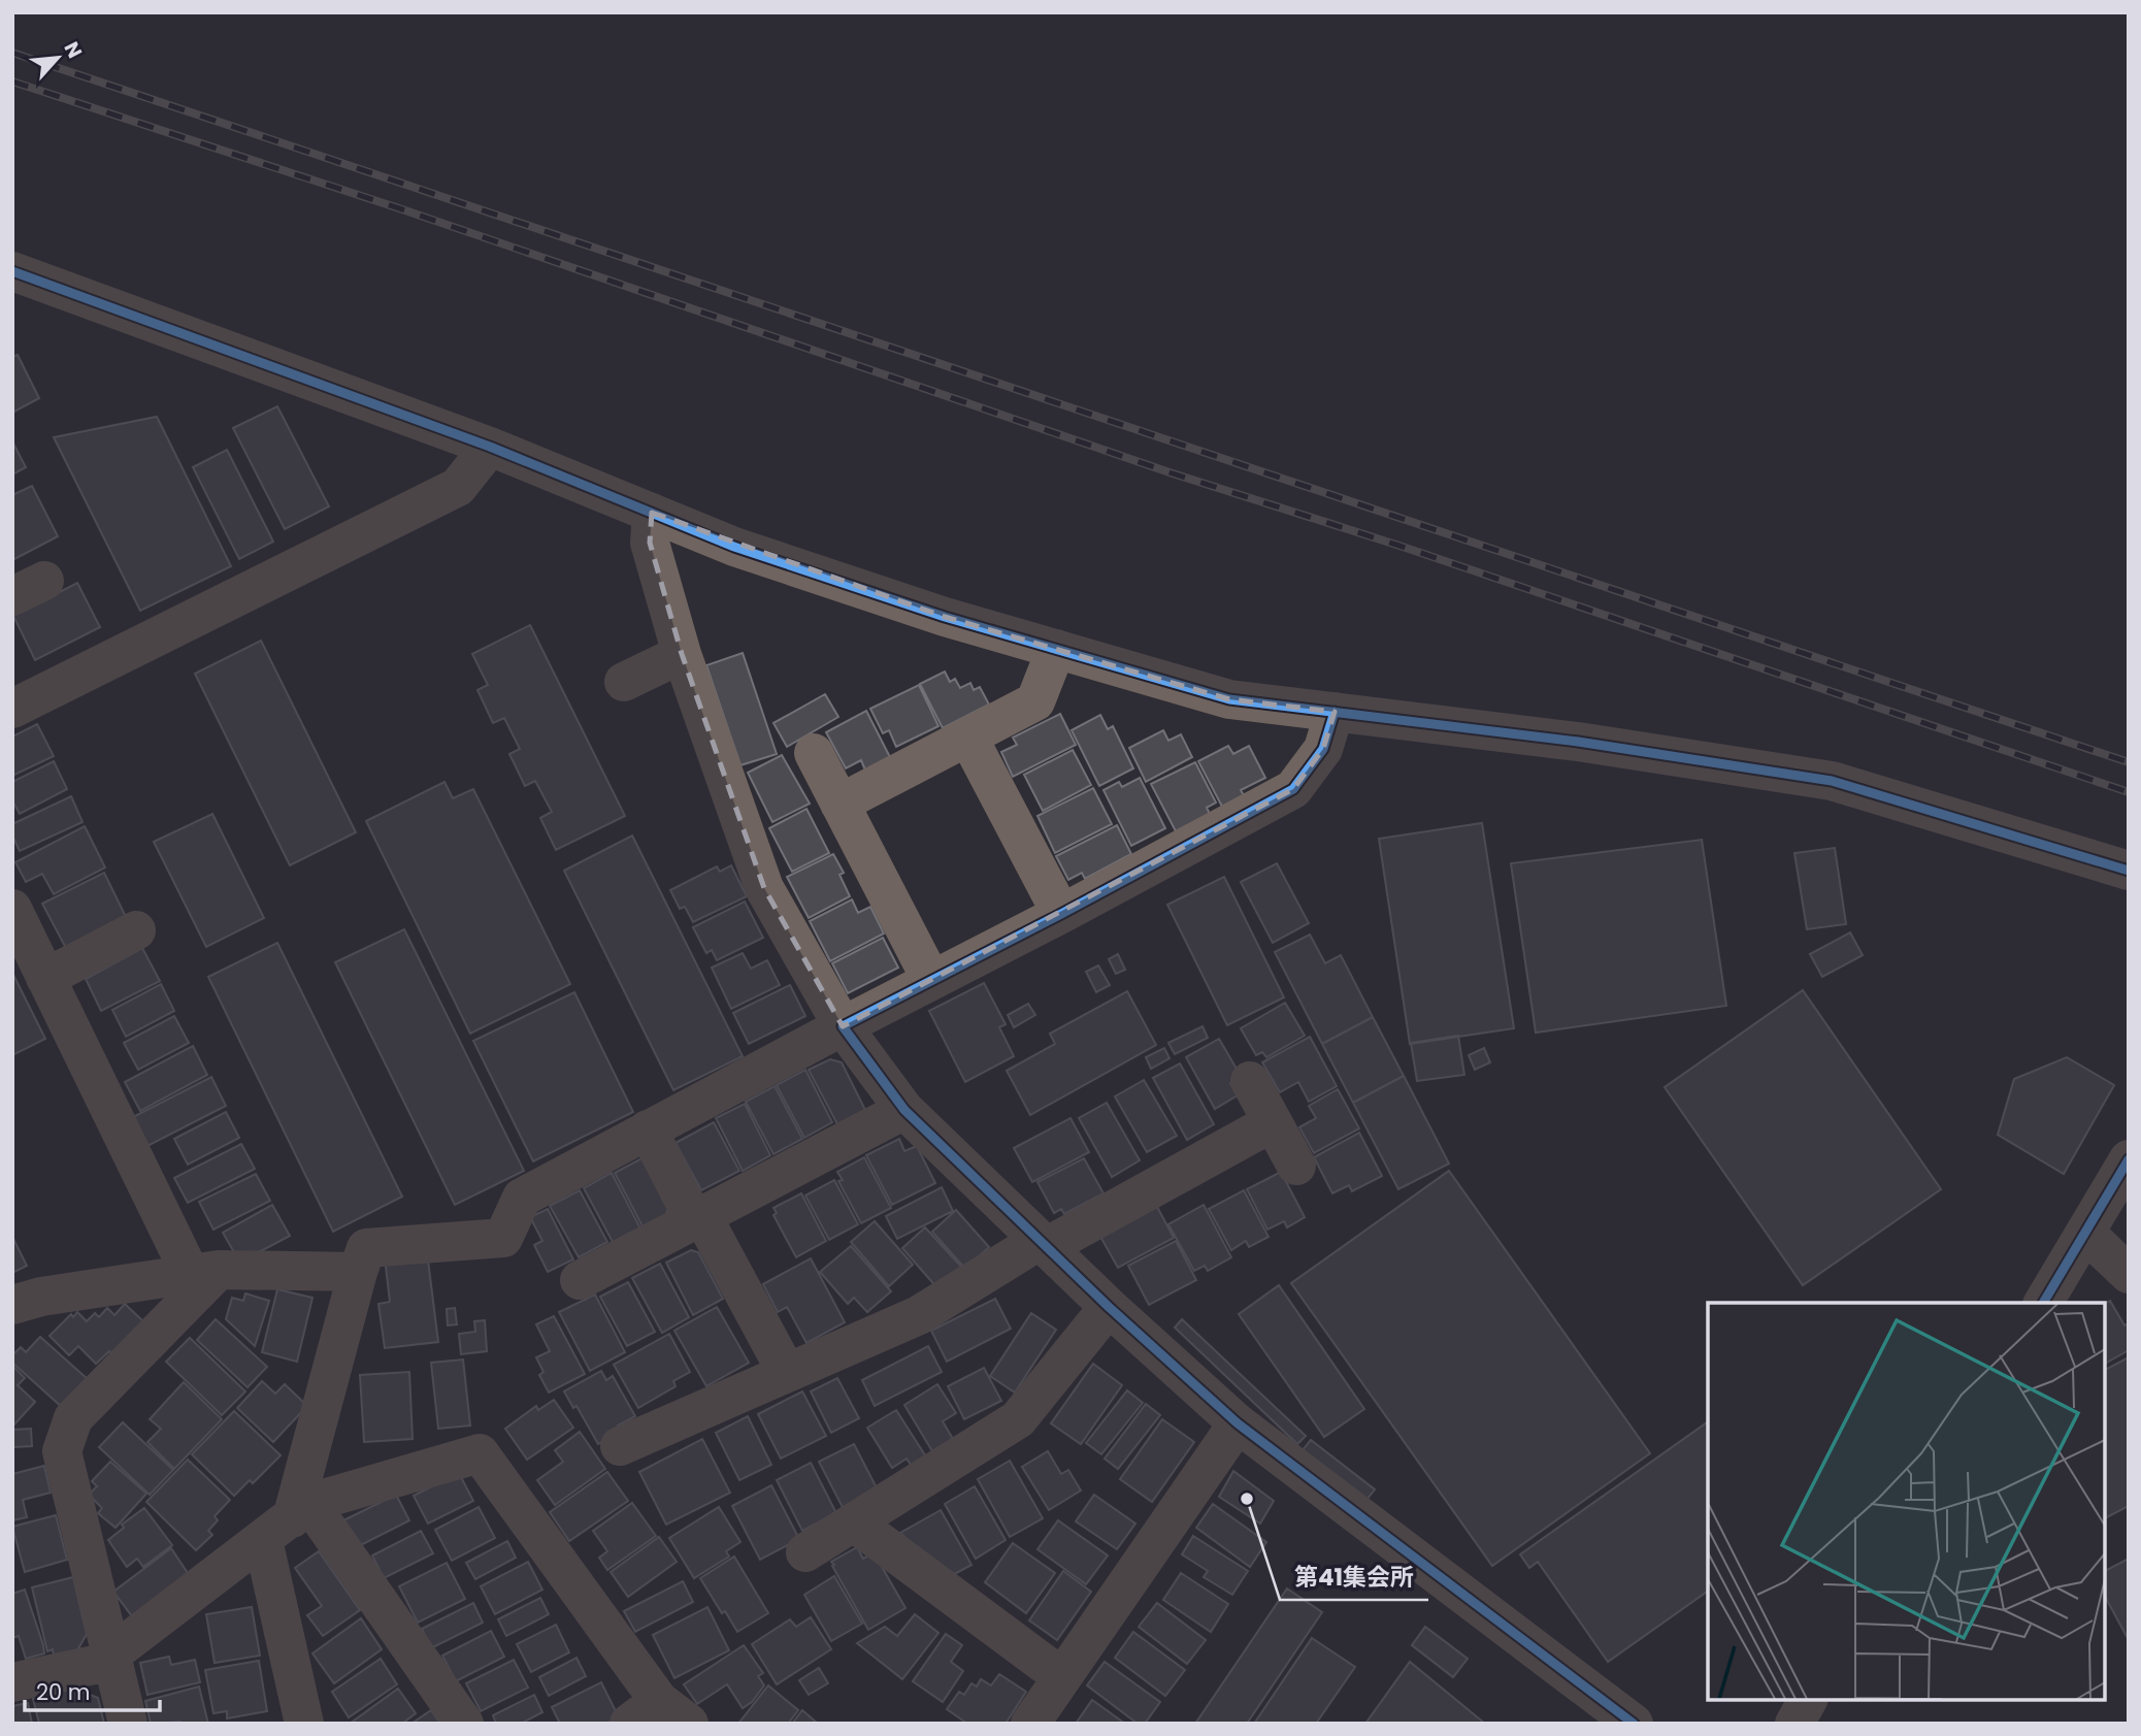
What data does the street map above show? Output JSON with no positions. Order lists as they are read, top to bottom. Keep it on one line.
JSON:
{"places":["第41集会所"],"scale_bar":"20 m","north":"top right"}
